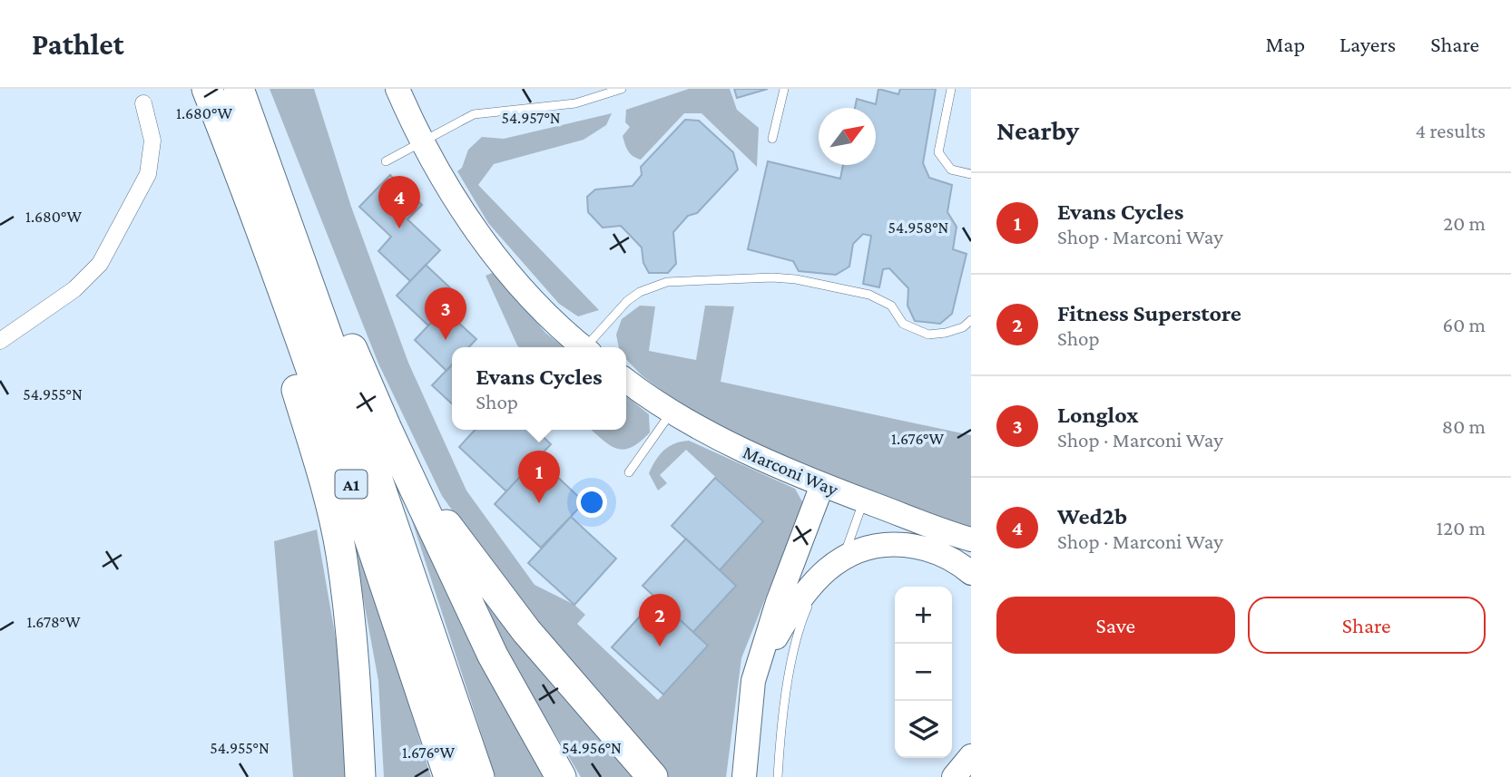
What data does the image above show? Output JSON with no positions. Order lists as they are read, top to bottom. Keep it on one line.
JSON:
{"streets":{"highway":["A1"],"street":["Marconi Way"]},"north":"top right","page":{"header":"Pathlet","nav":["Map","Layers","Share"],"heading":["Nearby","4 results"],"list":[{"mark":"1","name":"Evans Cycles","note":"Shop · Marconi Way","value":"20 m"},{"mark":"2","name":"Fitness Superstore","note":"Shop","value":"60 m"},{"mark":"3","name":"Longlox","note":"Shop · Marconi Way","value":"80 m"},{"mark":"4","name":"Wed2b","note":"Shop · Marconi Way","value":"120 m"}],"pins":["4","3","1","2"],"popup":["Evans Cycles","Shop"],"buttons":["Save","Share"],"map_buttons":["+","−"]},"coordinates":["1.680°W","54.957°N","54.958°N","54.955°N","1.676°W","1.678°W","54.956°N"]}
